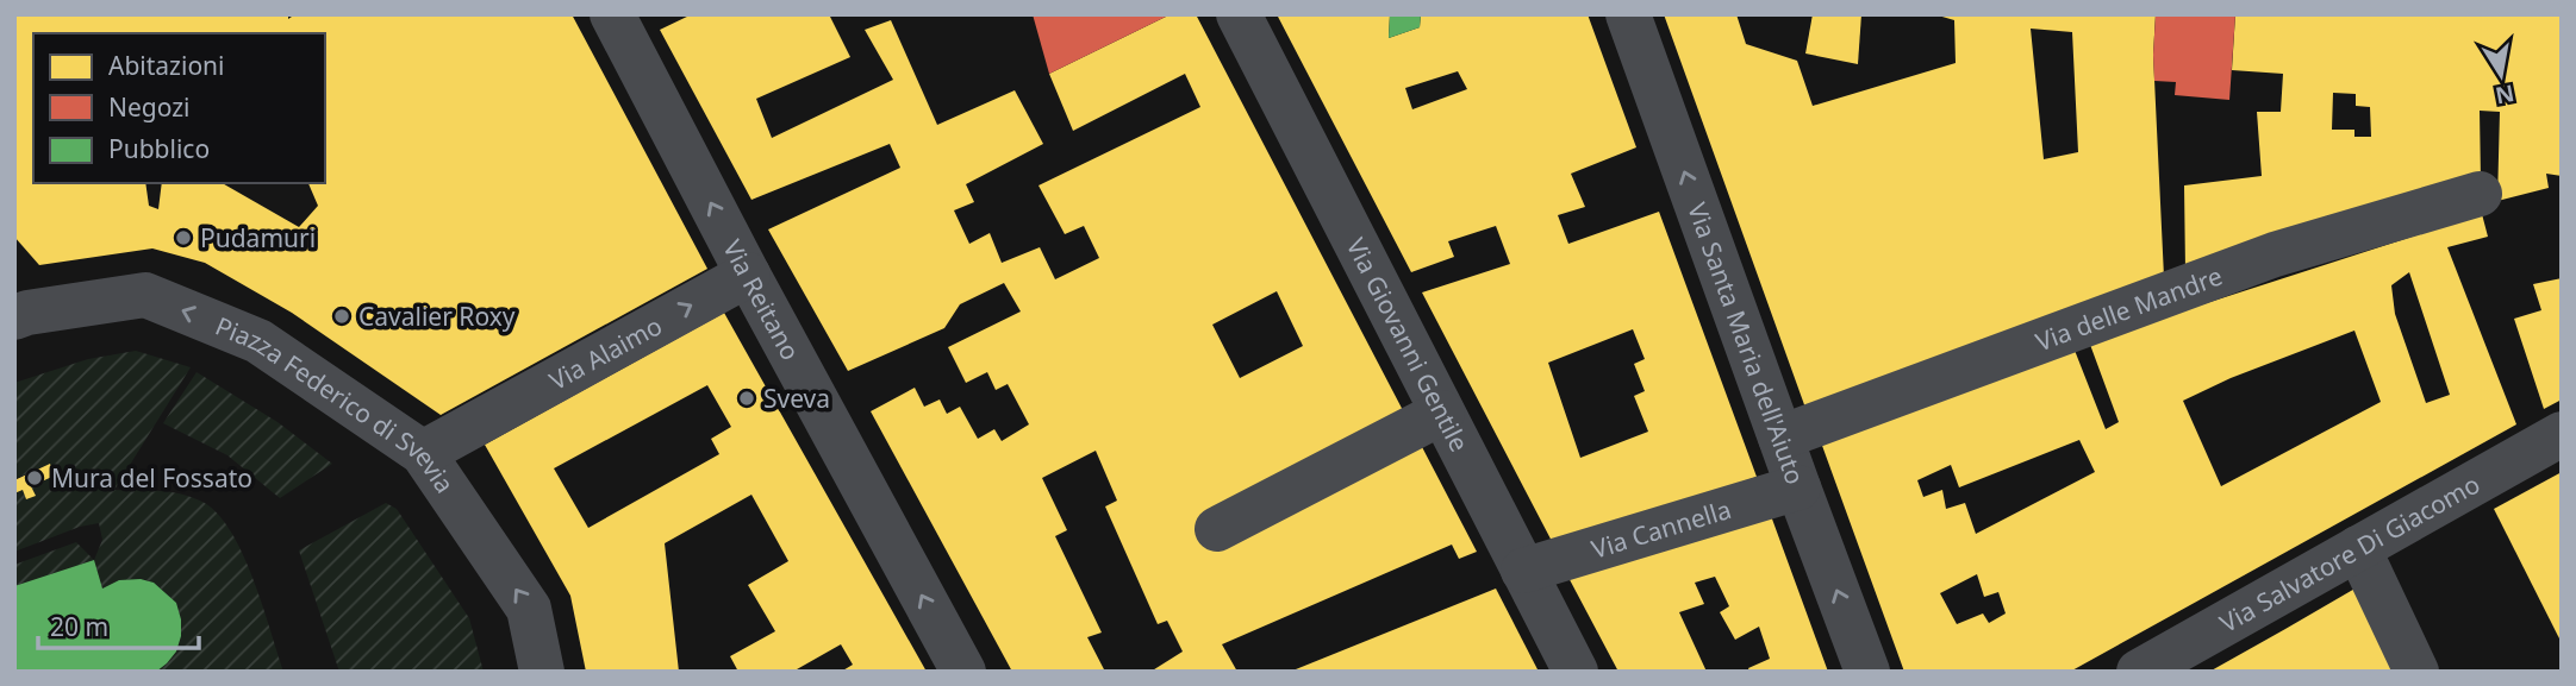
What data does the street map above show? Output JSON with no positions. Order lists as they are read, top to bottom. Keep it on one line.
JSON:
{"streets":{"street":["Via Reitano","Via delle Mandre","Via Giovanni Gentile","Via Santa Maria dell'Aiuto","Via Alaimo","Piazza Federico di Svevia","Via Cannella","Via Salvatore Di Giacomo"]},"crossings":[["Via Reitano","Via Alaimo"],["Via delle Mandre","Via Santa Maria dell'Aiuto"],["Via Giovanni Gentile","Via Cannella"],["Via Santa Maria dell'Aiuto","Via Cannella"],["Via Alaimo","Piazza Federico di Svevia"]],"one_way":["Via Reitano","Via Santa Maria dell'Aiuto","Via Alaimo","Piazza Federico di Svevia"],"places":["Pudamuri","Cavalier Roxy","Sveva","Mura del Fossato"],"legend":["Abitazioni","Negozi","Pubblico"],"scale_bar":"20 m","north":"bottom"}
